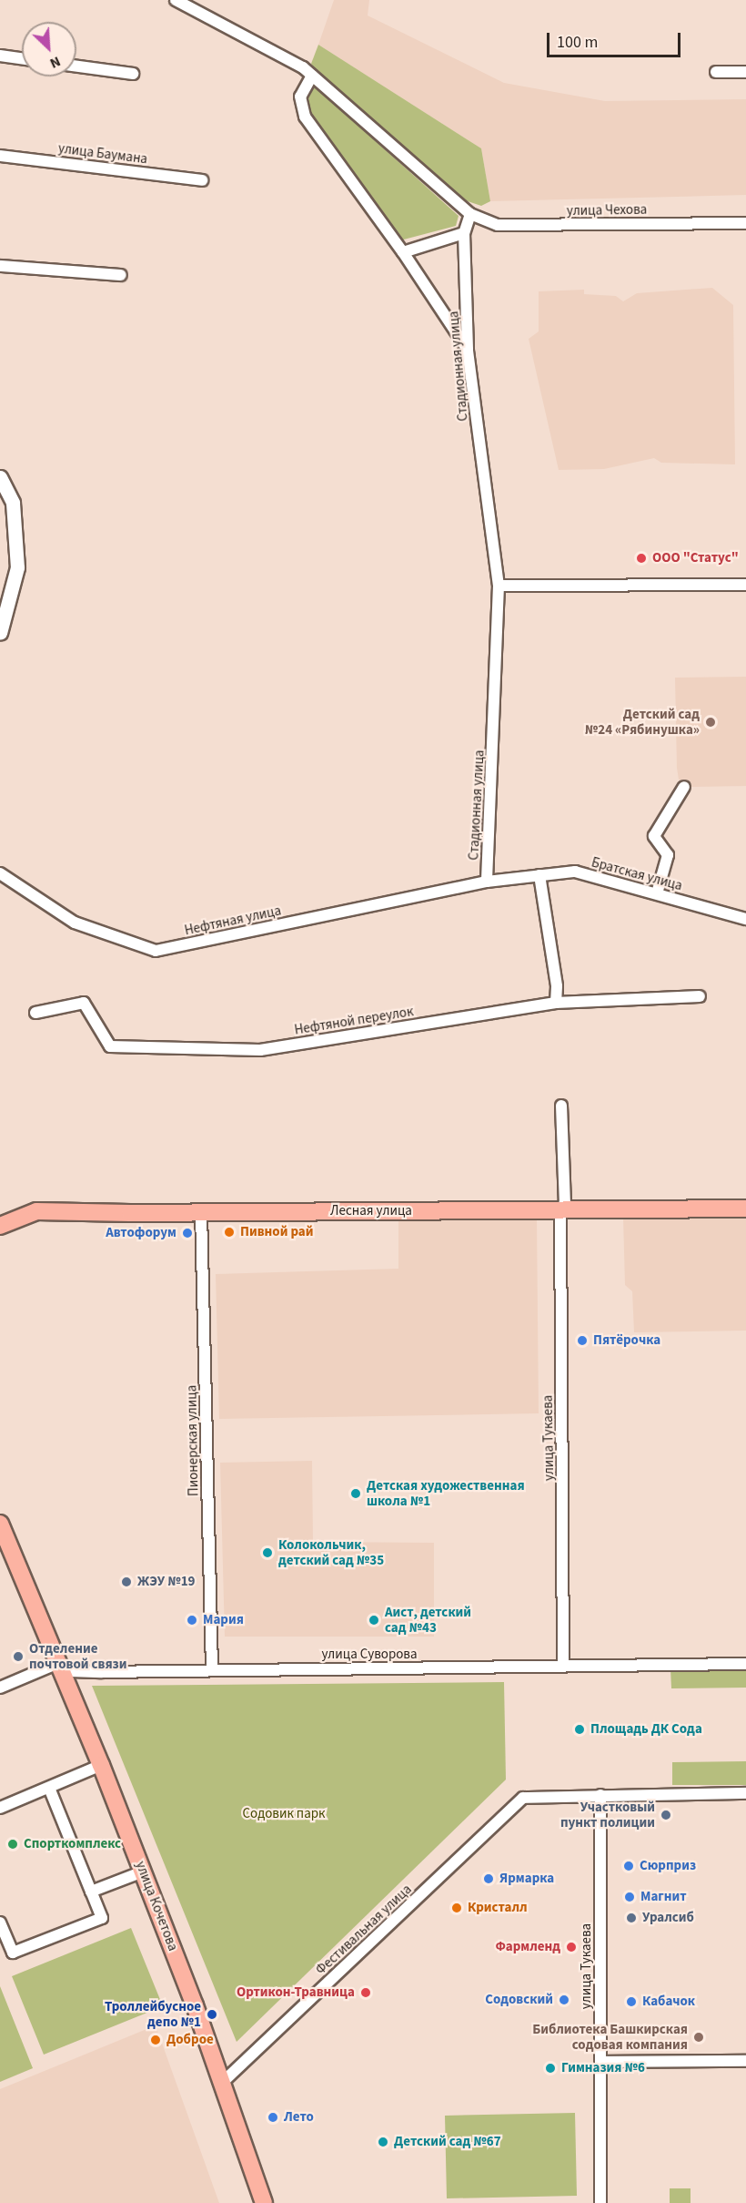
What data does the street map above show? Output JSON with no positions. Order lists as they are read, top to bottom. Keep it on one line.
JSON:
{"streets":{"main road":["Лесная улица","улица Кочетова"],"street":["улица Баумана","улица Чехова","Стадионная улица","Братская улица","Нефтяная улица","Нефтяной переулок","улица Тукаева","Пионерская улица","улица Суворова","Фестивальная улица"]},"crossings":[["улица Чехова","Стадионная улица"],["Стадионная улица","Братская улица"],["Стадионная улица","Нефтяная улица"],["Братская улица","Нефтяная улица"],["Лесная улица","улица Тукаева"],["Лесная улица","Пионерская улица"],["улица Тукаева","улица Суворова"],["улица Тукаева","Фестивальная улица"],["Пионерская улица","улица Суворова"],["улица Суворова","улица Кочетова"],["улица Кочетова","Фестивальная улица"]],"parks":["Содовик парк"],"places":["ООО \"Статус\"","Детский сад №24 «Рябинушка»","Пивной рай","Автофорум","Пятёрочка","Детская художественная школа №1","Колокольчик, детский сад №35","ЖЭУ №19","Мария","Аист, детский сад №43","Отделение почтовой связи","Площадь ДК Сода","Участковый пункт полиции","Спорткомплекс","Сюрприз","Ярмарка","Магнит","Кристалл","Уралсиб","Фармленд","Ортикон-Травница","Содовский","Кабачок","Троллейбусное депо №1","Библиотека Башкирская содовая компания","Доброе","Гимназия №6","Лето","Детский сад №67"],"scale_bar":"100 m","north":"bottom right"}
